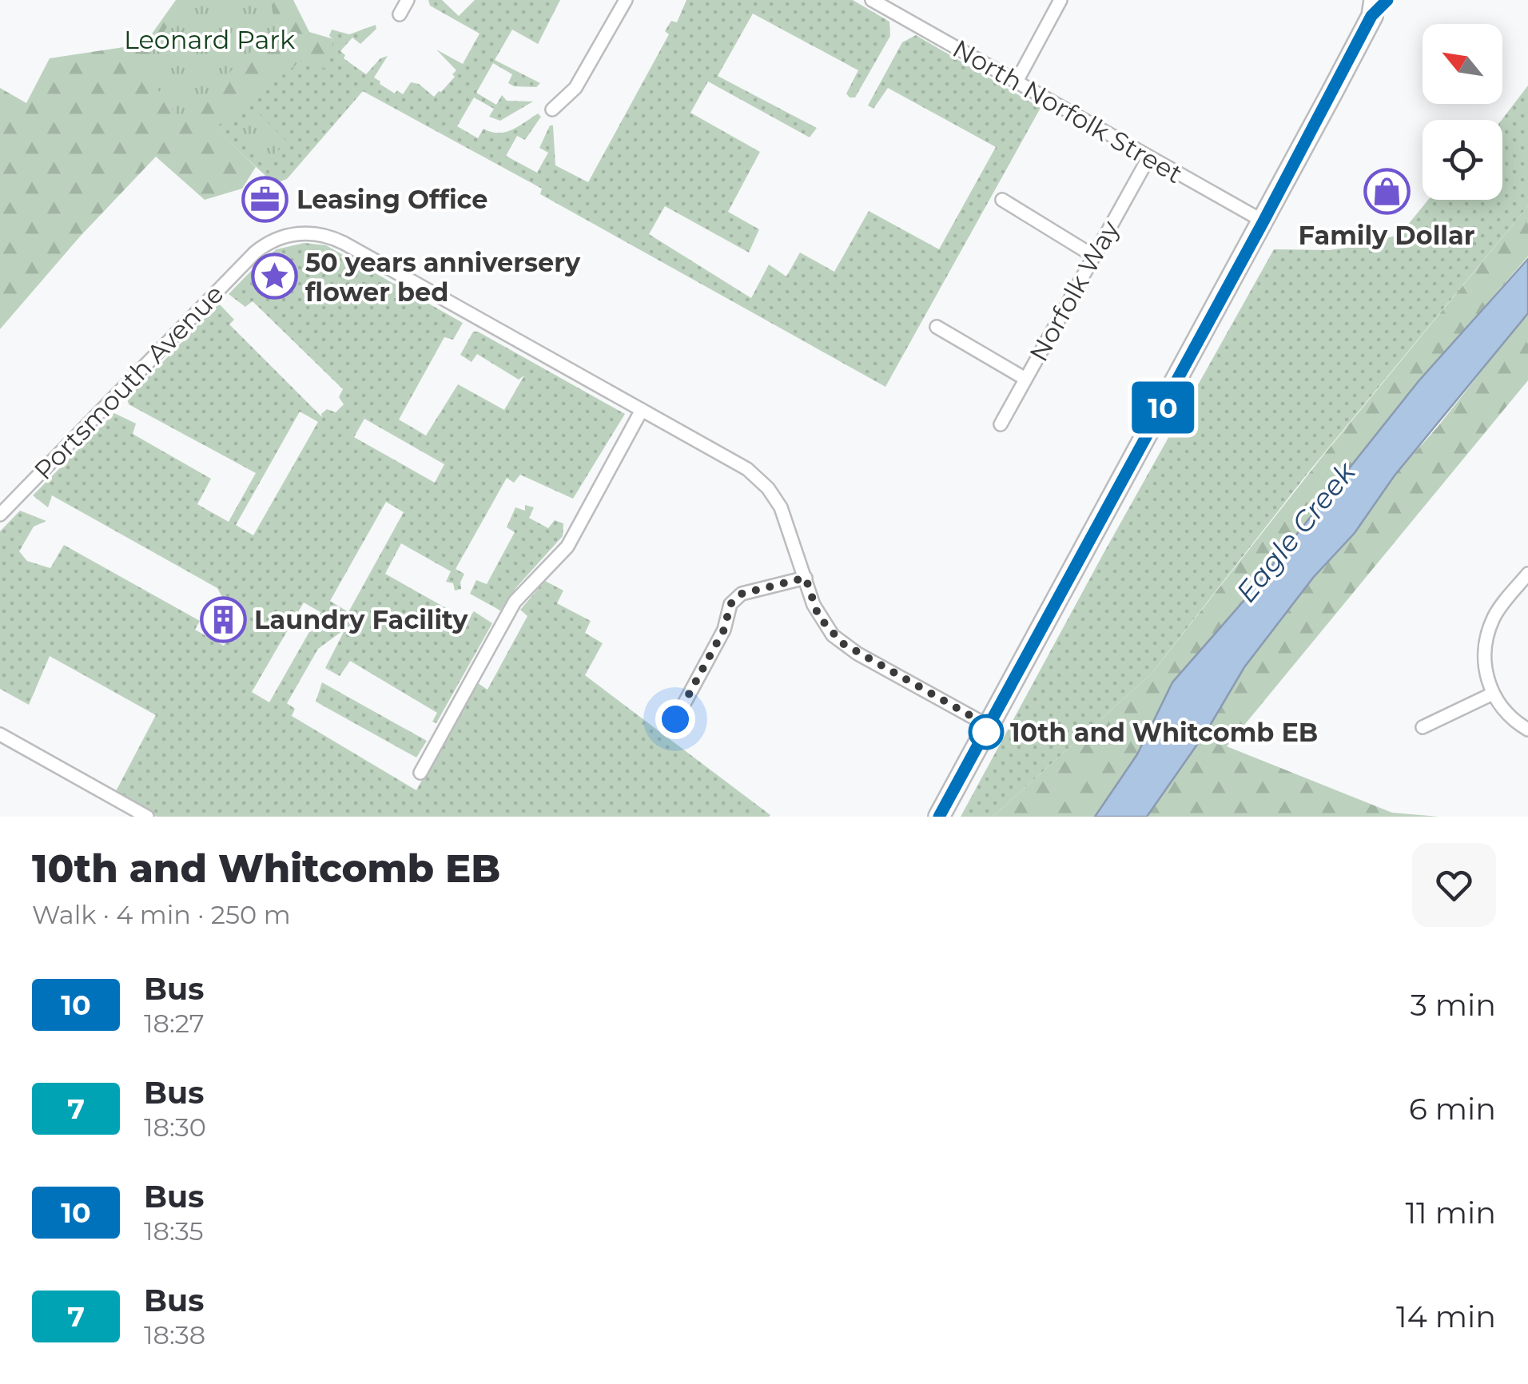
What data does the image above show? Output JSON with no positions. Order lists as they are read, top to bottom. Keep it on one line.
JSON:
{"streets":{"street":["North Norfolk Street","Norfolk Way","Portsmouth Avenue"]},"crossings":[["North Norfolk Street","Norfolk Way"]],"water":["Eagle Creek"],"parks":["Leonard Park"],"places":{"shop":["Family Dollar"],"office":["Leasing Office"],"place":["50 years anniversery flower bed"],"building":["Laundry Facility"],"other":["10th and Whitcomb EB"]},"lines":["bus line 10"],"north":"top left","page":{"on_map":"10","heading":["10th and Whitcomb EB","Walk · 4 min · 250 m"],"list":[{"mark":"10","name":"Bus","note":"18:27","value":"3 min"},{"mark":"7","name":"Bus","note":"18:30","value":"6 min"},{"mark":"10","name":"Bus","note":"18:35","value":"11 min"},{"mark":"7","name":"Bus","note":"18:38","value":"14 min"}]}}
